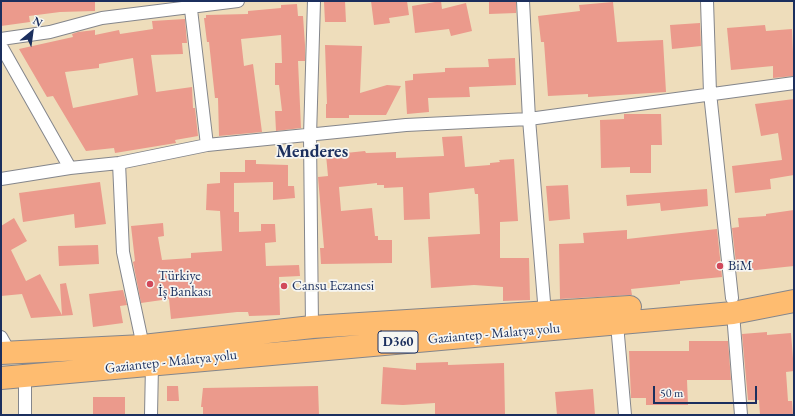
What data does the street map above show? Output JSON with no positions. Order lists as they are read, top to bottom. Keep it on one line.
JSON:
{"streets":{"highway":["Gaziantep - Malatya yolu","D360"]},"districts":["Menderes"],"places":["BiM","Türkiye İş Bankası","Cansu Eczanesi"],"scale_bar":"50 m","north":"top right"}
